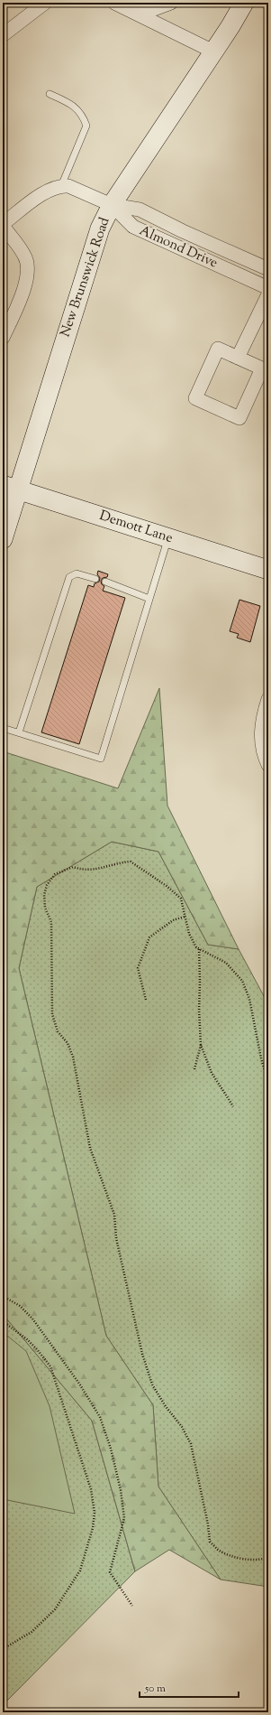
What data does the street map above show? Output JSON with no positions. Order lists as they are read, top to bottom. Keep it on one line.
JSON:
{"streets":{"street":["Almond Drive","New Brunswick Road","Demott Lane"]},"crossings":[["Almond Drive","New Brunswick Road"],["New Brunswick Road","Demott Lane"]],"scale_bar":"50 m"}
